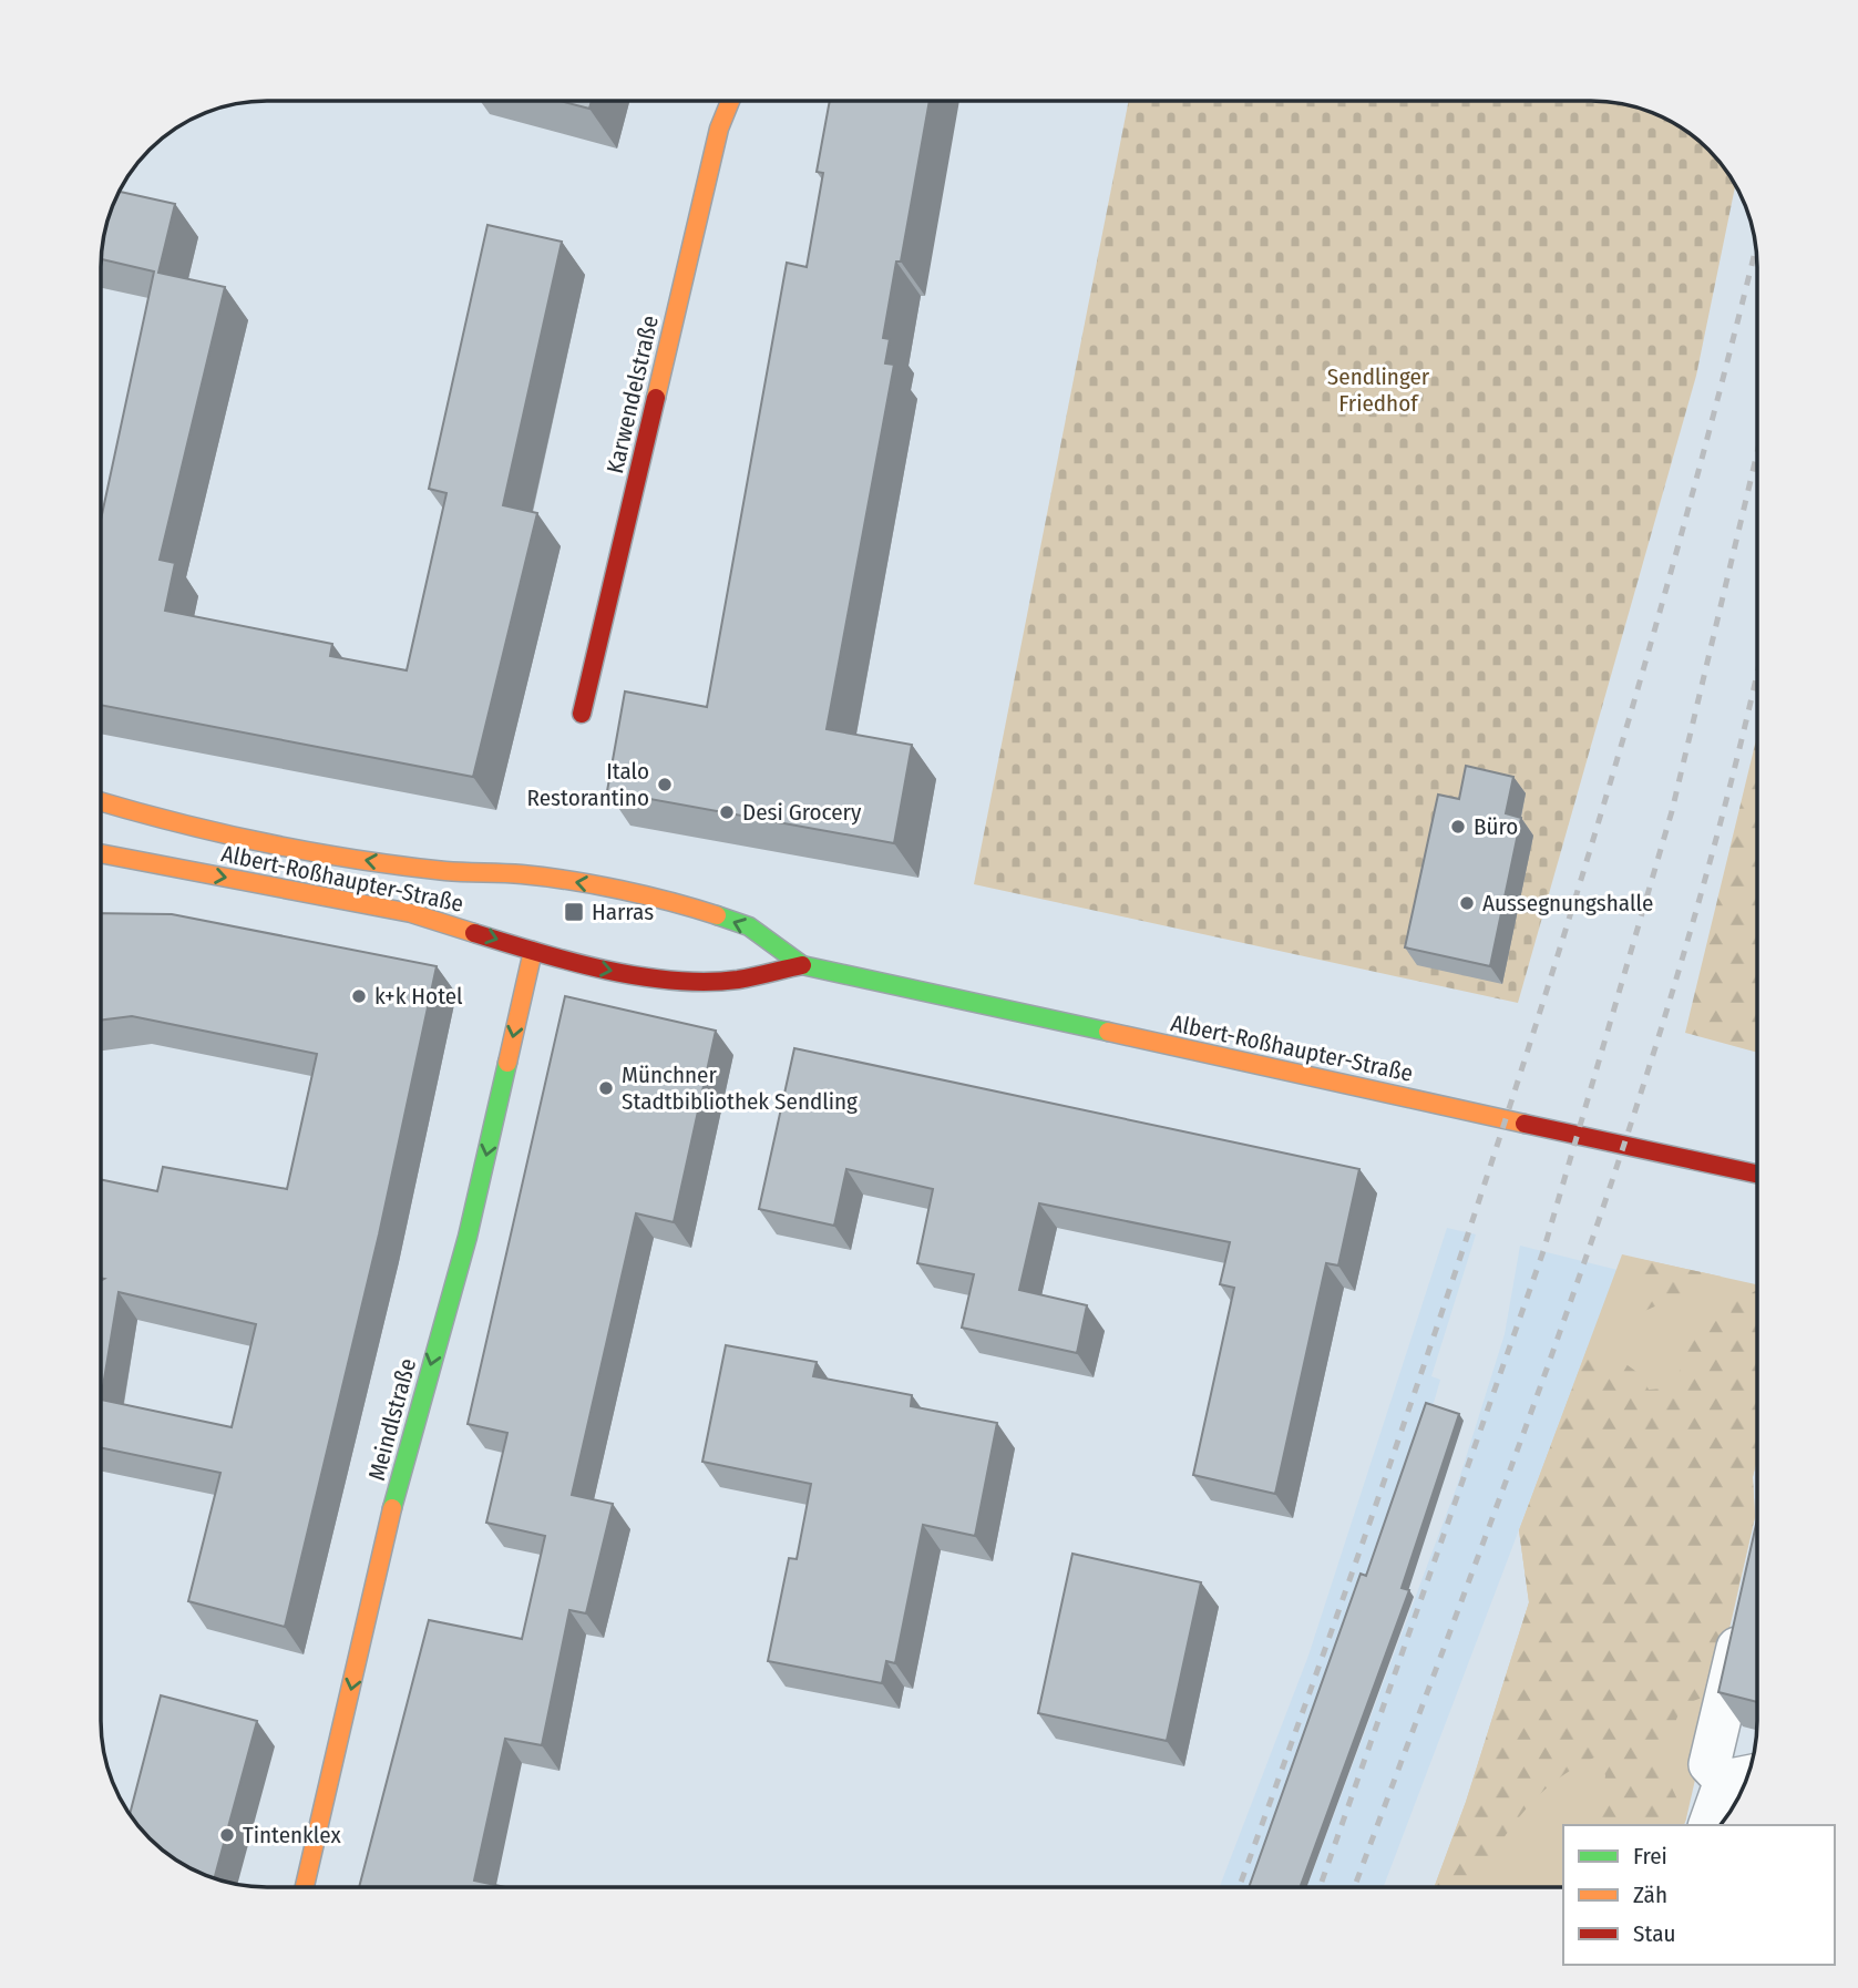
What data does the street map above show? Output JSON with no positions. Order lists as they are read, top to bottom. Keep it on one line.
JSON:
{"streets":{"main road":["Karwendelstraße","Albert-Roßhaupter-Straße","Meindlstraße"]},"crossings":[["Albert-Roßhaupter-Straße","Meindlstraße"]],"one_way":["Meindlstraße"],"parks":["Sendlinger Friedhof"],"places":{"other":["Italo Restorantino","Desi Grocery","Büro","Aussegnungshalle","k+k Hotel","Münchner Stadtbibliothek Sendling","Tintenklex"],"transit":["Harras"]},"legend":["Frei","Zäh","Stau"]}
